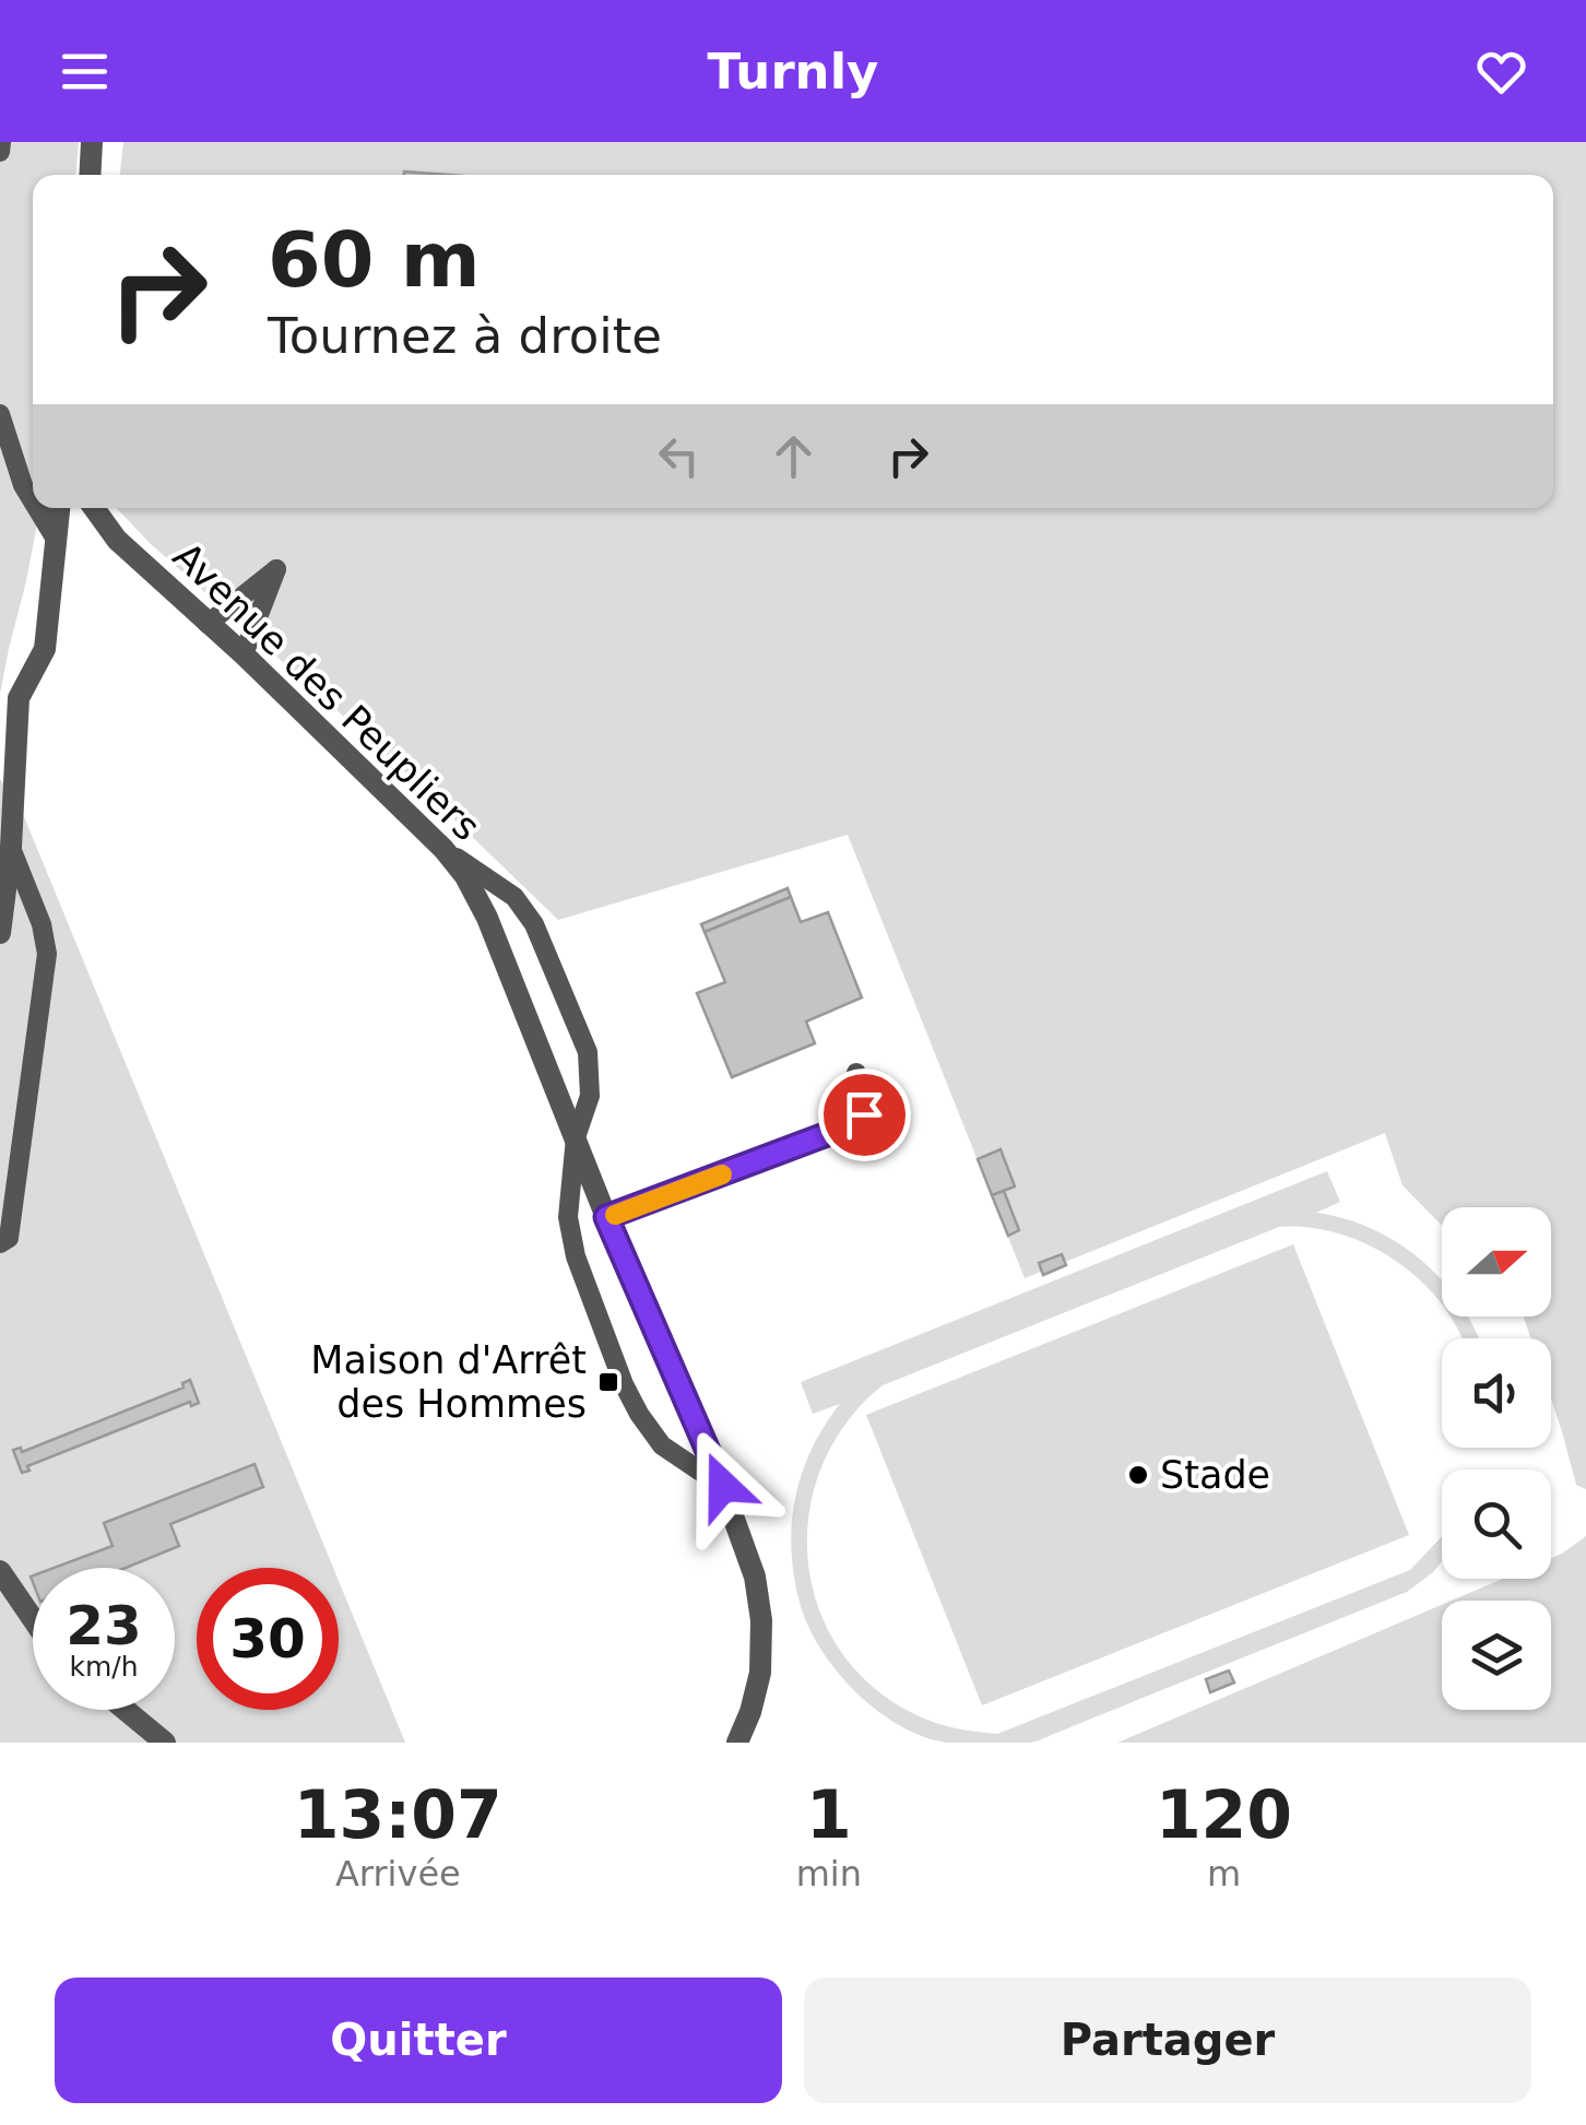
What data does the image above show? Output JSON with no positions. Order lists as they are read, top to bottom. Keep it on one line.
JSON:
{"streets":{"street":["Avenue des Peupliers"]},"places":{"transit":["Maison d'Arrêt des Hommes"],"other":["Stade"]},"north":"right","page":{"header":"Turnly","turn":["60 m","Tournez à droite"],"speed":"23 km/h","limit":"30","eta":["13:07","Arrivée","1","min","120","m"],"buttons":["Quitter","Partager"]}}
